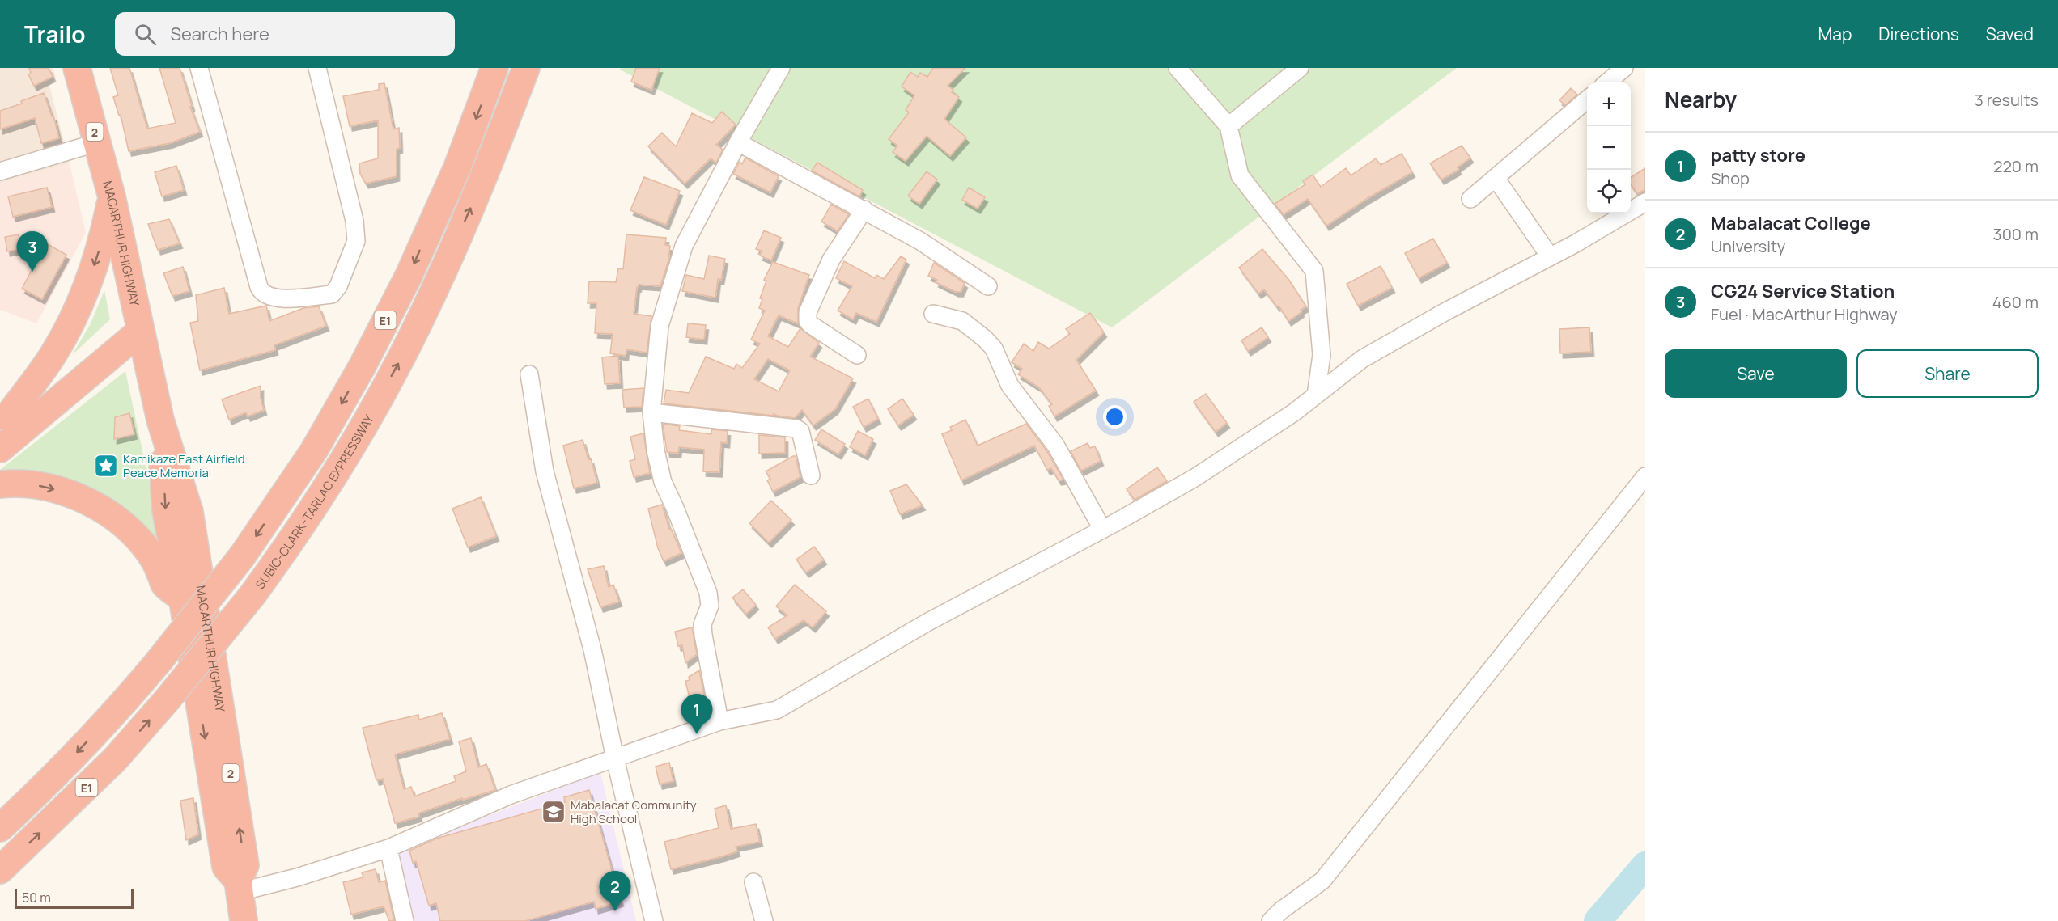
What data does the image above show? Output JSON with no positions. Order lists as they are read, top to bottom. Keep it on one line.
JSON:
{"streets":{"highway":["2","MACARTHUR HIGHWAY","E1","SUBIC-CLARK-TARLAC EXPRESSWAY"]},"places":{"place":["Kamikaze East Airfield Peace Memorial"],"school or university":["Mabalacat Community High School"]},"scale_bar":"50 m","page":{"header":"Trailo","search":"Search here","nav":["Map","Directions","Saved"],"heading":["Nearby","3 results"],"map_buttons":["+","−"],"list":[{"mark":"1","name":"patty store","note":"Shop","value":"220 m"},{"mark":"2","name":"Mabalacat College","note":"University","value":"300 m"},{"mark":"3","name":"CG24 Service Station","note":"Fuel · MacArthur Highway","value":"460 m"}],"pins":["3","1","2"],"buttons":["Save","Share"],"scale":"50 m"}}
